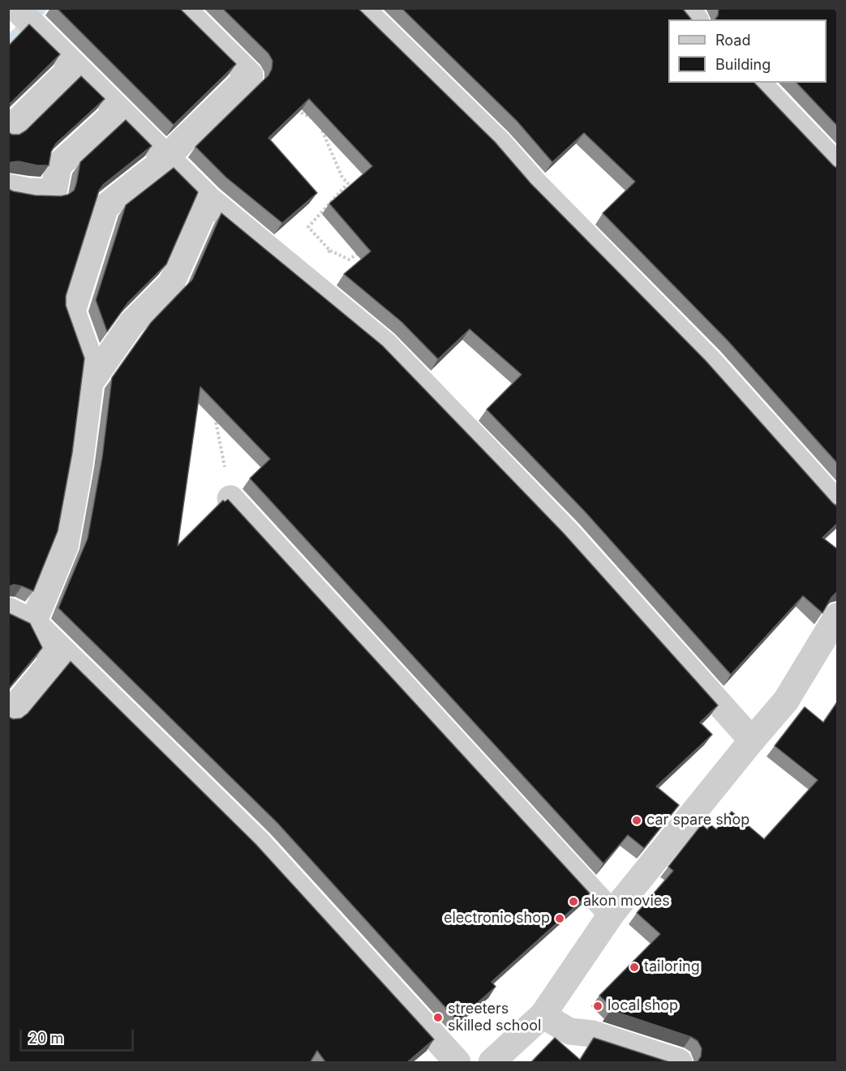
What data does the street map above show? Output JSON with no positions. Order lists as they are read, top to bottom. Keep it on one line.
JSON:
{"places":["car spare shop","akon movies","electronic shop","tailoring","local shop","streeters skilled school"],"legend":["Road","Building"],"scale_bar":"20 m"}
